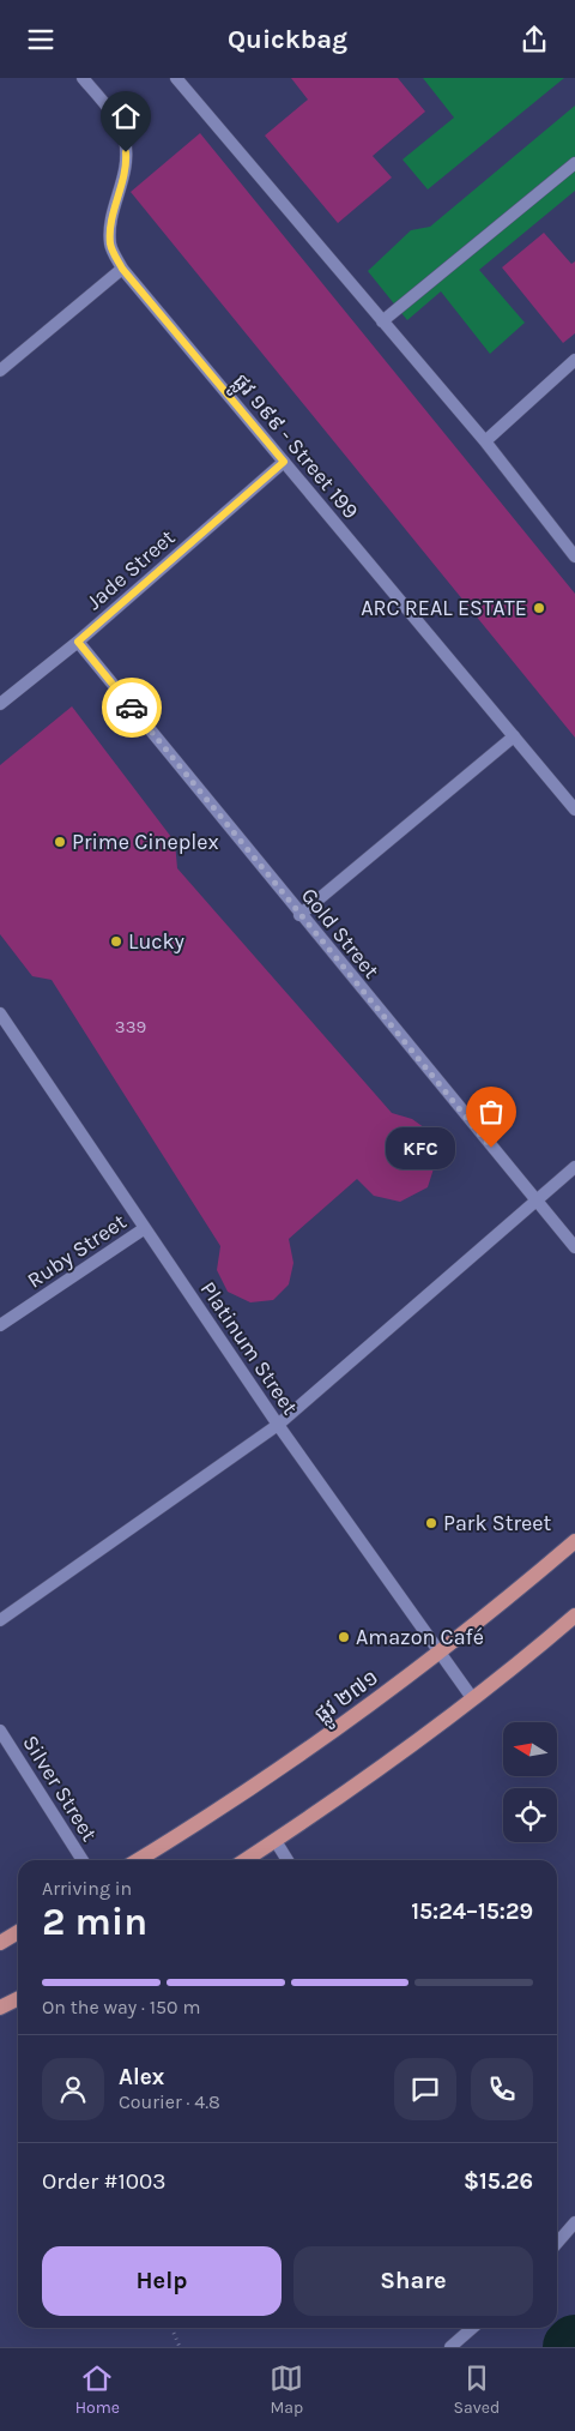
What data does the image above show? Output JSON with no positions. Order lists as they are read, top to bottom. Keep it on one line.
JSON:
{"streets":{"main road":["ផ្លូវ ២៧១"],"street":["ផ្លូវ ១៩៩ - Street 199","Jade Street","Gold Street","Ruby Street","Platinum Street","Silver Street"]},"crossings":[["ផ្លូវ ១៩៩ - Street 199","Jade Street"],["Jade Street","Gold Street"],["Ruby Street","Platinum Street"],["Platinum Street","ផ្លូវ ២៧១"]],"places":["ARC REAL ESTATE","Prime Cineplex","Lucky","KFC","Park Street","Amazon Café"],"house_numbers":["339"],"north":"left","page":{"header":"Quickbag","bubble":"KFC","heading":["2 min","Arriving in","15:24–15:29"],"panel":["Alex","Courier · 4.8","Order #1003","$15.26"],"bar":"On the way · 150 m","buttons":["Help","Share"],"tabs":["Home","Map","Saved"]}}
